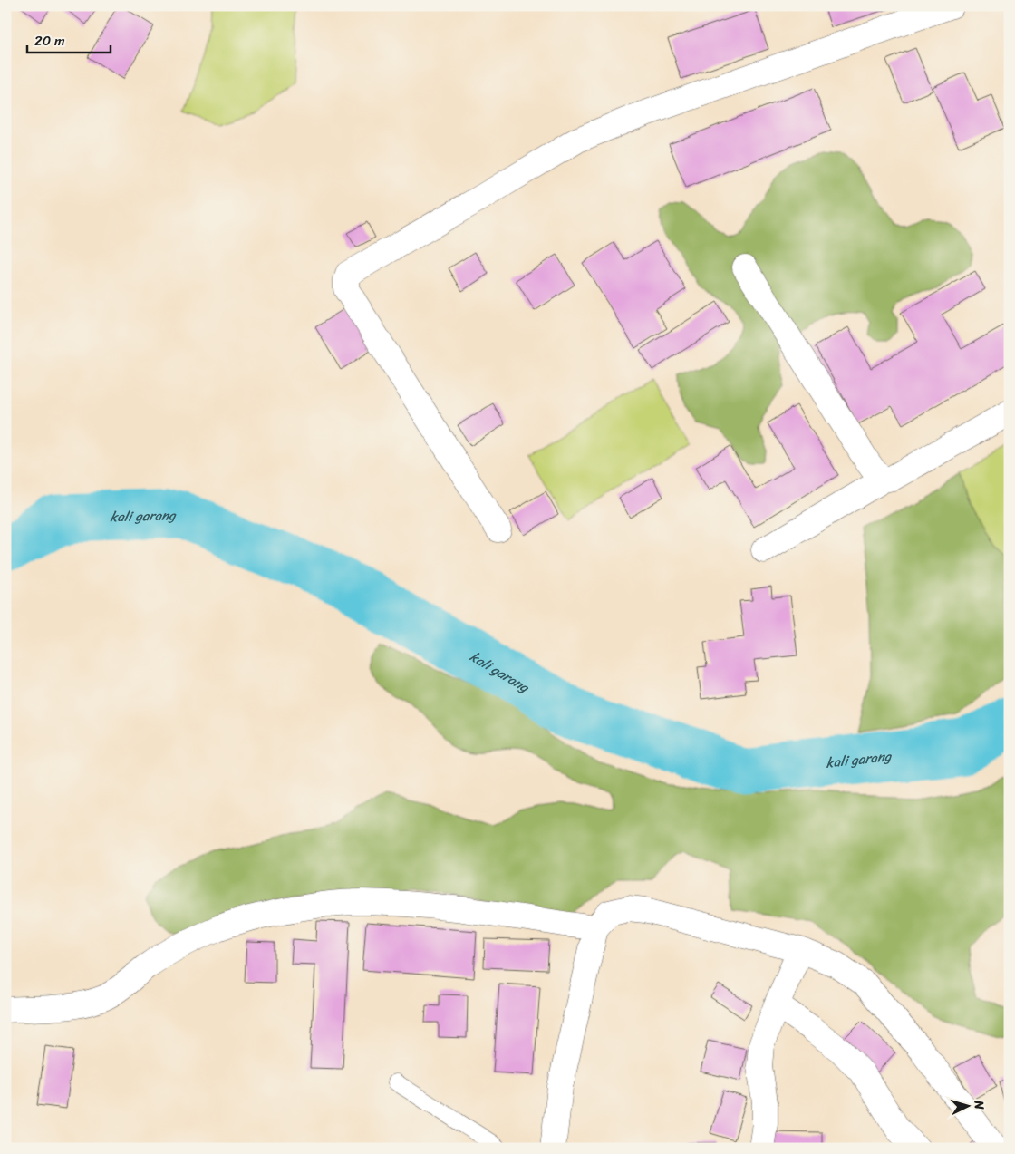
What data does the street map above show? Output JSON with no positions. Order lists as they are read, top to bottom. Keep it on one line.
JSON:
{"water":["kali garang"],"scale_bar":"20 m","north":"right"}
